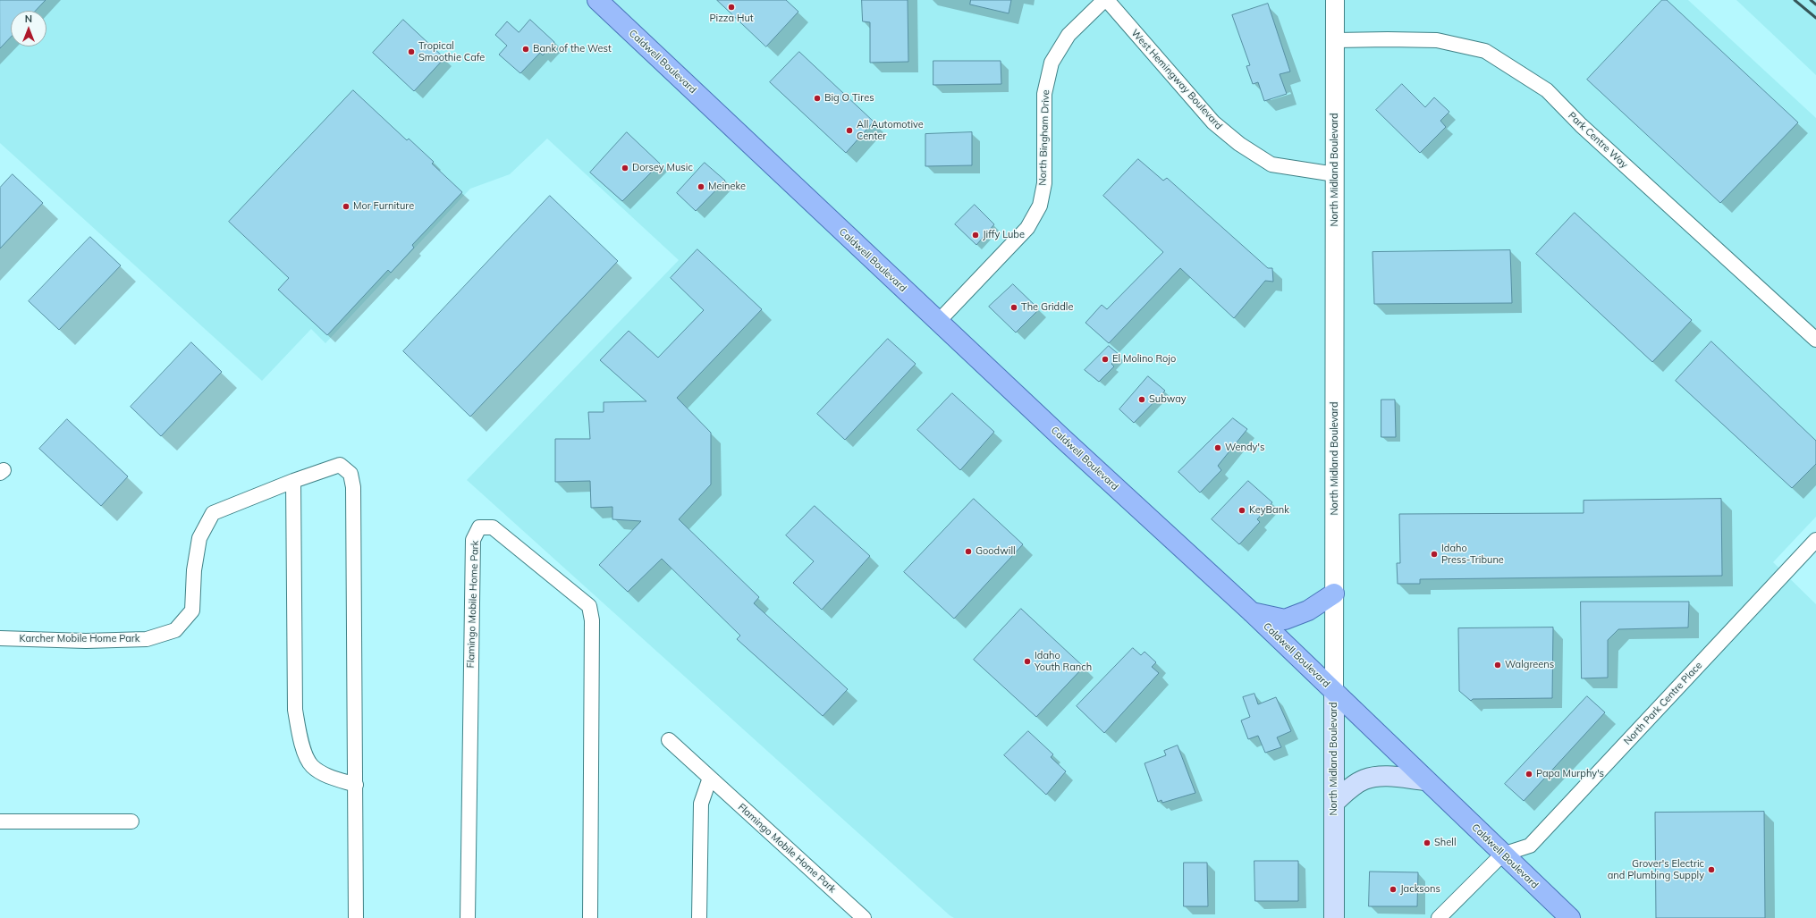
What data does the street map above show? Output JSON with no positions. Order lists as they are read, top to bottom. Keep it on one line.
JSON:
{"streets":{"main road":["Caldwell Boulevard","North Midland Boulevard"],"street":["West Hemingway Boulevard","North Bingham Drive","Park Centre Way","Flamingo Mobile Home Park","Karcher Mobile Home Park","North Park Centre Place"]},"crossings":[["Caldwell Boulevard","North Bingham Drive"],["Caldwell Boulevard","North Midland Boulevard"],["Caldwell Boulevard","North Park Centre Place"],["West Hemingway Boulevard","North Bingham Drive"],["West Hemingway Boulevard","North Midland Boulevard"],["Park Centre Way","North Midland Boulevard"]],"places":["Pizza Hut","Bank of the West","Tropical Smoothie Cafe","Big O Tires","All Automotive Center","Dorsey Music","Meineke","Mor Furniture","Jiffy Lube","The Griddle","El Molino Rojo","Subway","Wendy's","KeyBank","Goodwill","Idaho Press-Tribune","Idaho Youth Ranch","Walgreens","Papa Murphy's","Shell","Grover's Electric and Plumbing Supply","Jacksons"],"north":"top"}
